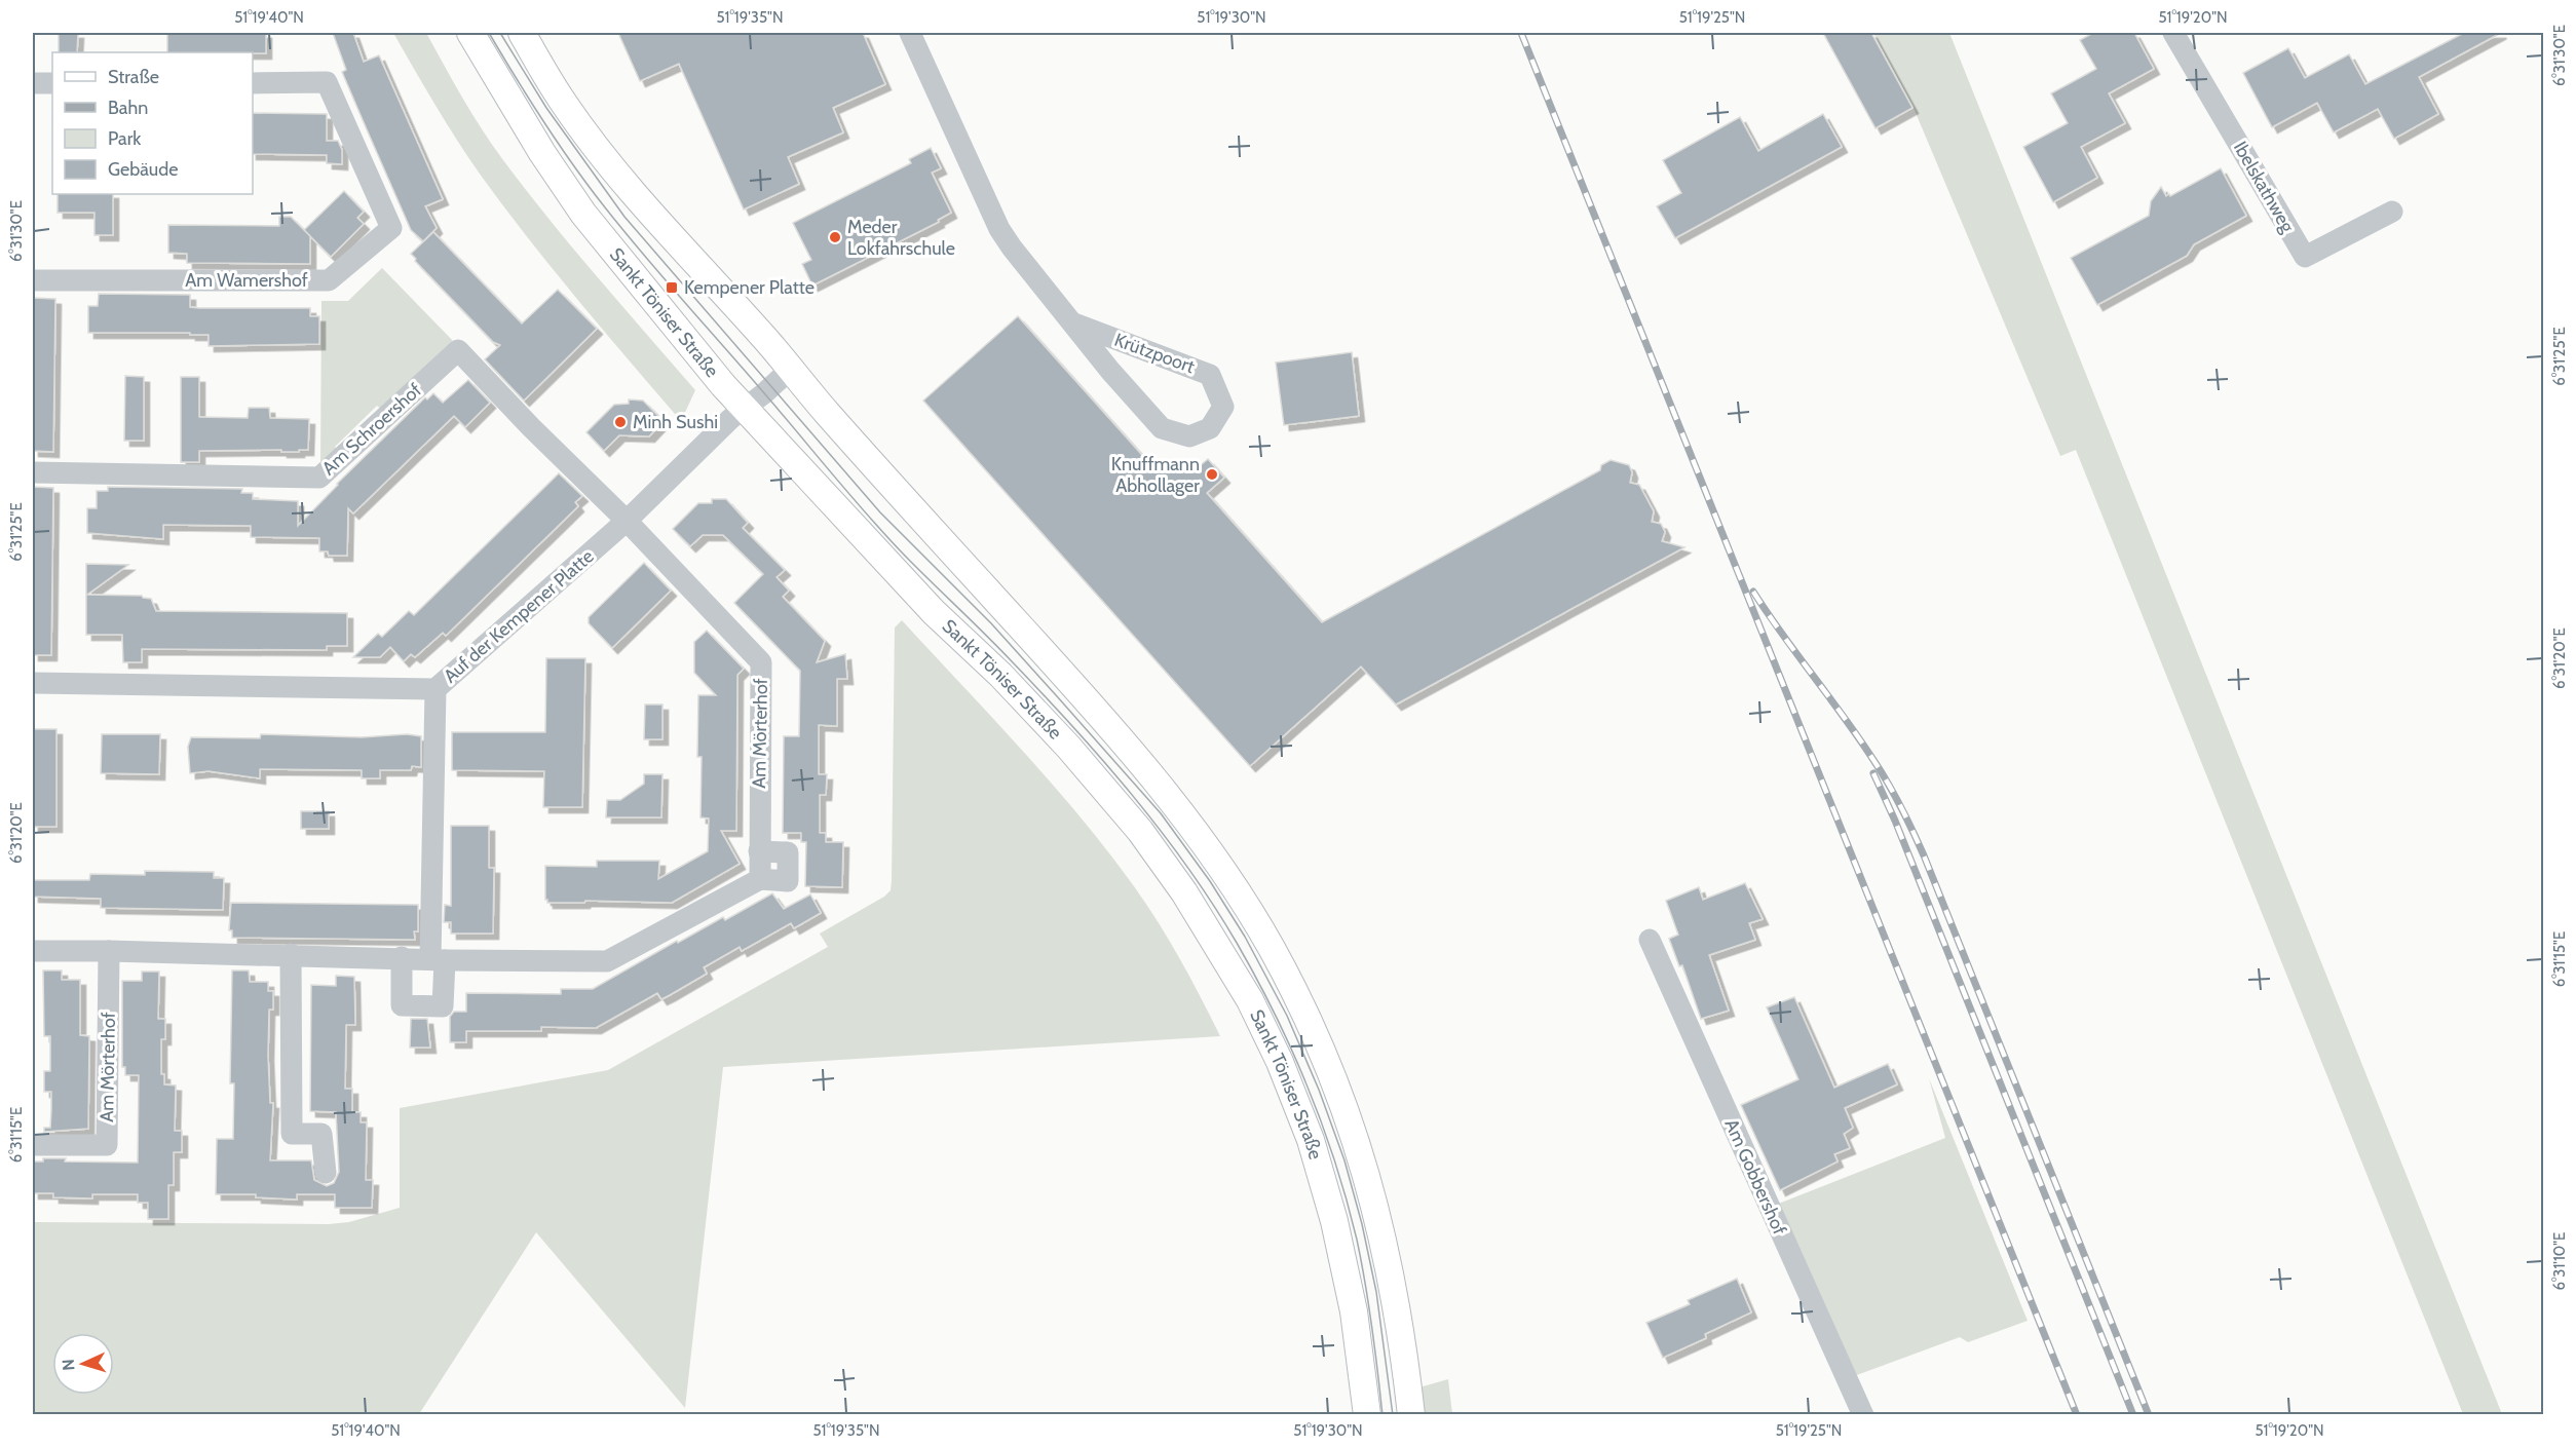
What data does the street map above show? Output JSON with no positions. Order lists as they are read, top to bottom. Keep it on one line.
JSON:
{"streets":{"main road":["Sankt Töniser Straße"],"street":["Ibelskathweg","Am Wamershof","Krützpoort","Am Schroershof","Auf der Kempener Platte","Am Mörterhof","Am Gobbershof"]},"crossings":[["Sankt Töniser Straße","Auf der Kempener Platte"],["Am Schroershof","Auf der Kempener Platte"],["Am Schroershof","Am Mörterhof"],["Auf der Kempener Platte","Am Mörterhof"]],"places":{"other":["Meder Lokfahrschule","Minh Sushi","Knuffmann Abhollager"],"transit":["Kempener Platte"]},"legend":["Straße","Bahn","Park","Gebäude"],"north":"left","coordinates":["51°19'40\"N","51°19'35\"N","51°19'30\"N","51°19'25\"N","51°19'20\"N","6°31'30\"E","6°31'25\"E","6°31'20\"E","6°31'15\"E","6°31'10\"E"]}
